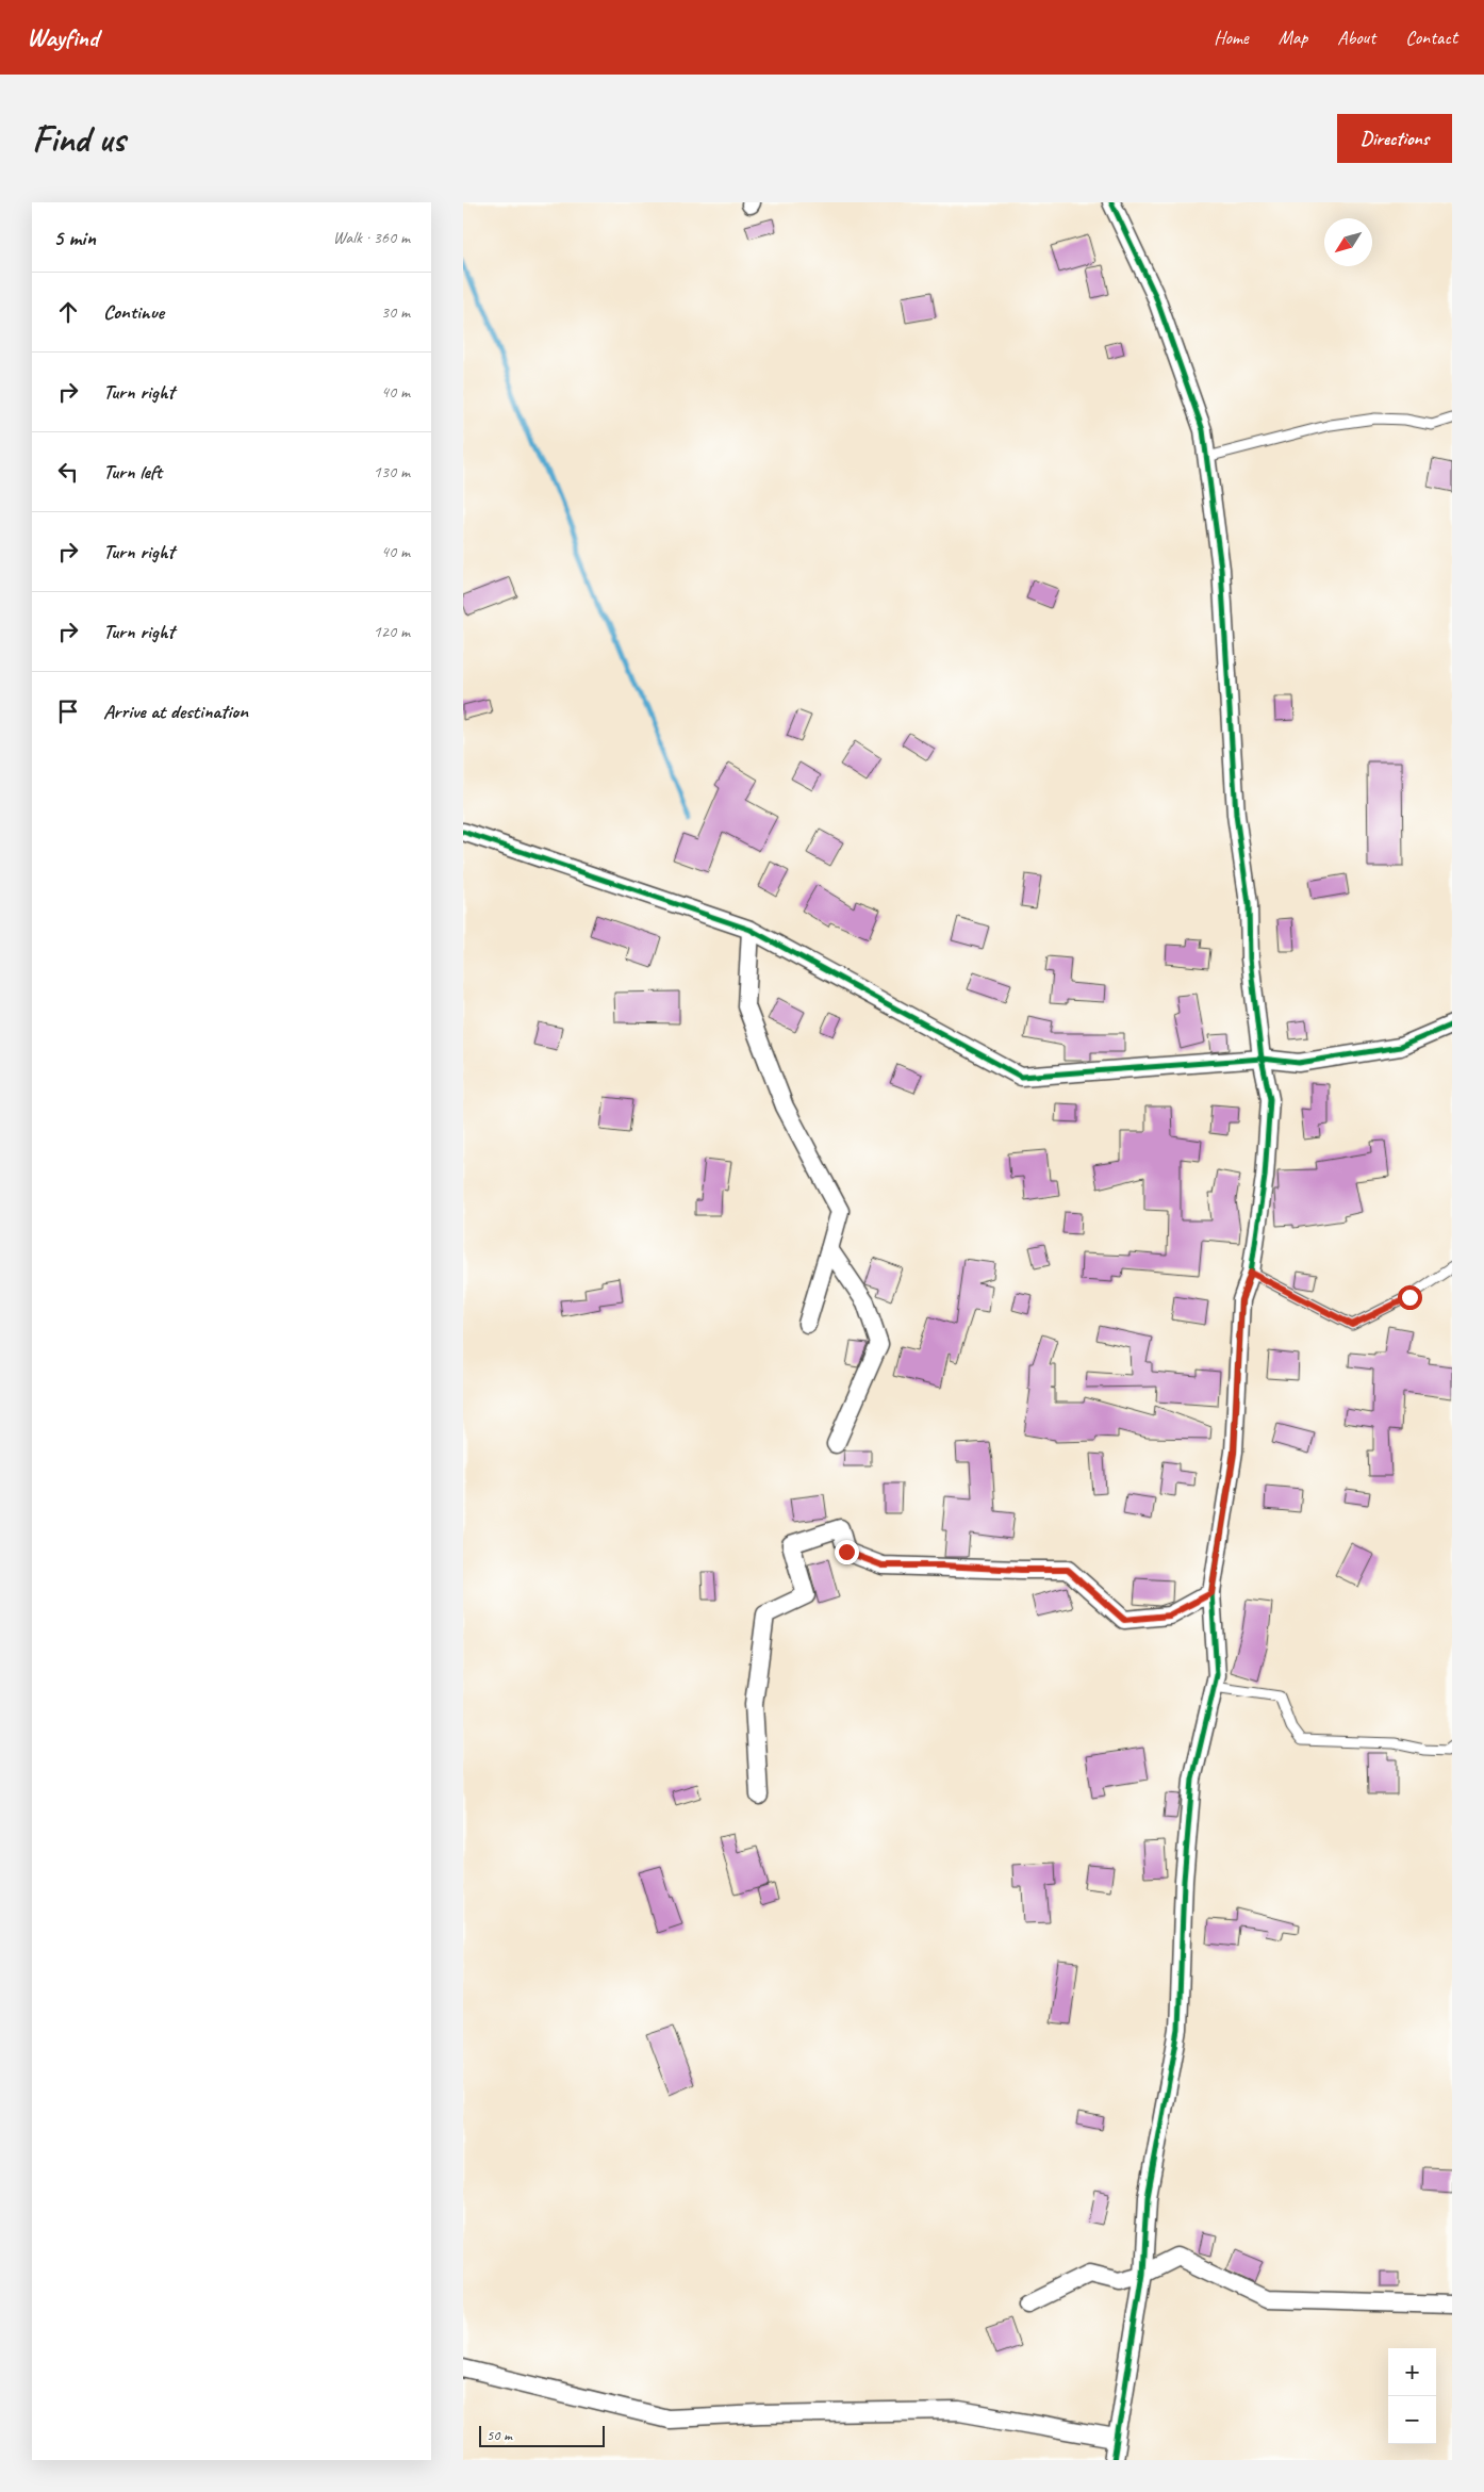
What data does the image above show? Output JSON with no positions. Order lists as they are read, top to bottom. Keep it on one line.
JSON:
{"scale_bar":"50 m","north":"bottom left","page":{"header":"Wayfind","nav":["Home","Map","About","Contact"],"buttons":"Directions","title":"Find us","heading":["5 min","Walk · 360 m"],"list":[["Continue","30 m"],["Turn right","40 m"],["Turn left","130 m"],["Turn right","40 m"],["Turn right","120 m"],"Arrive at destination"],"map_buttons":["+","−"],"scale":"50 m"}}
